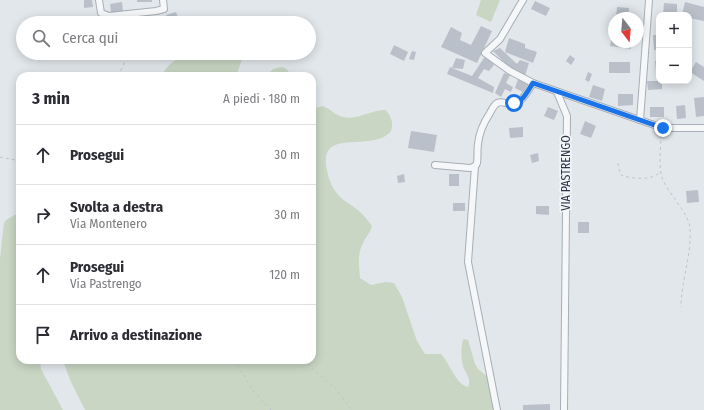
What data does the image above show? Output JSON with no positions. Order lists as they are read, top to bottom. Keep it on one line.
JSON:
{"streets":{"street":["VIA PASTRENGO"]},"north":"bottom","page":{"map_buttons":["+","−"],"search":"Cerca qui","heading":["3 min","A piedi · 180 m"],"list":[["Prosegui","30 m"],["Svolta a destra","Via Montenero","30 m"],["Prosegui","Via Pastrengo","120 m"],"Arrivo a destinazione"]}}
